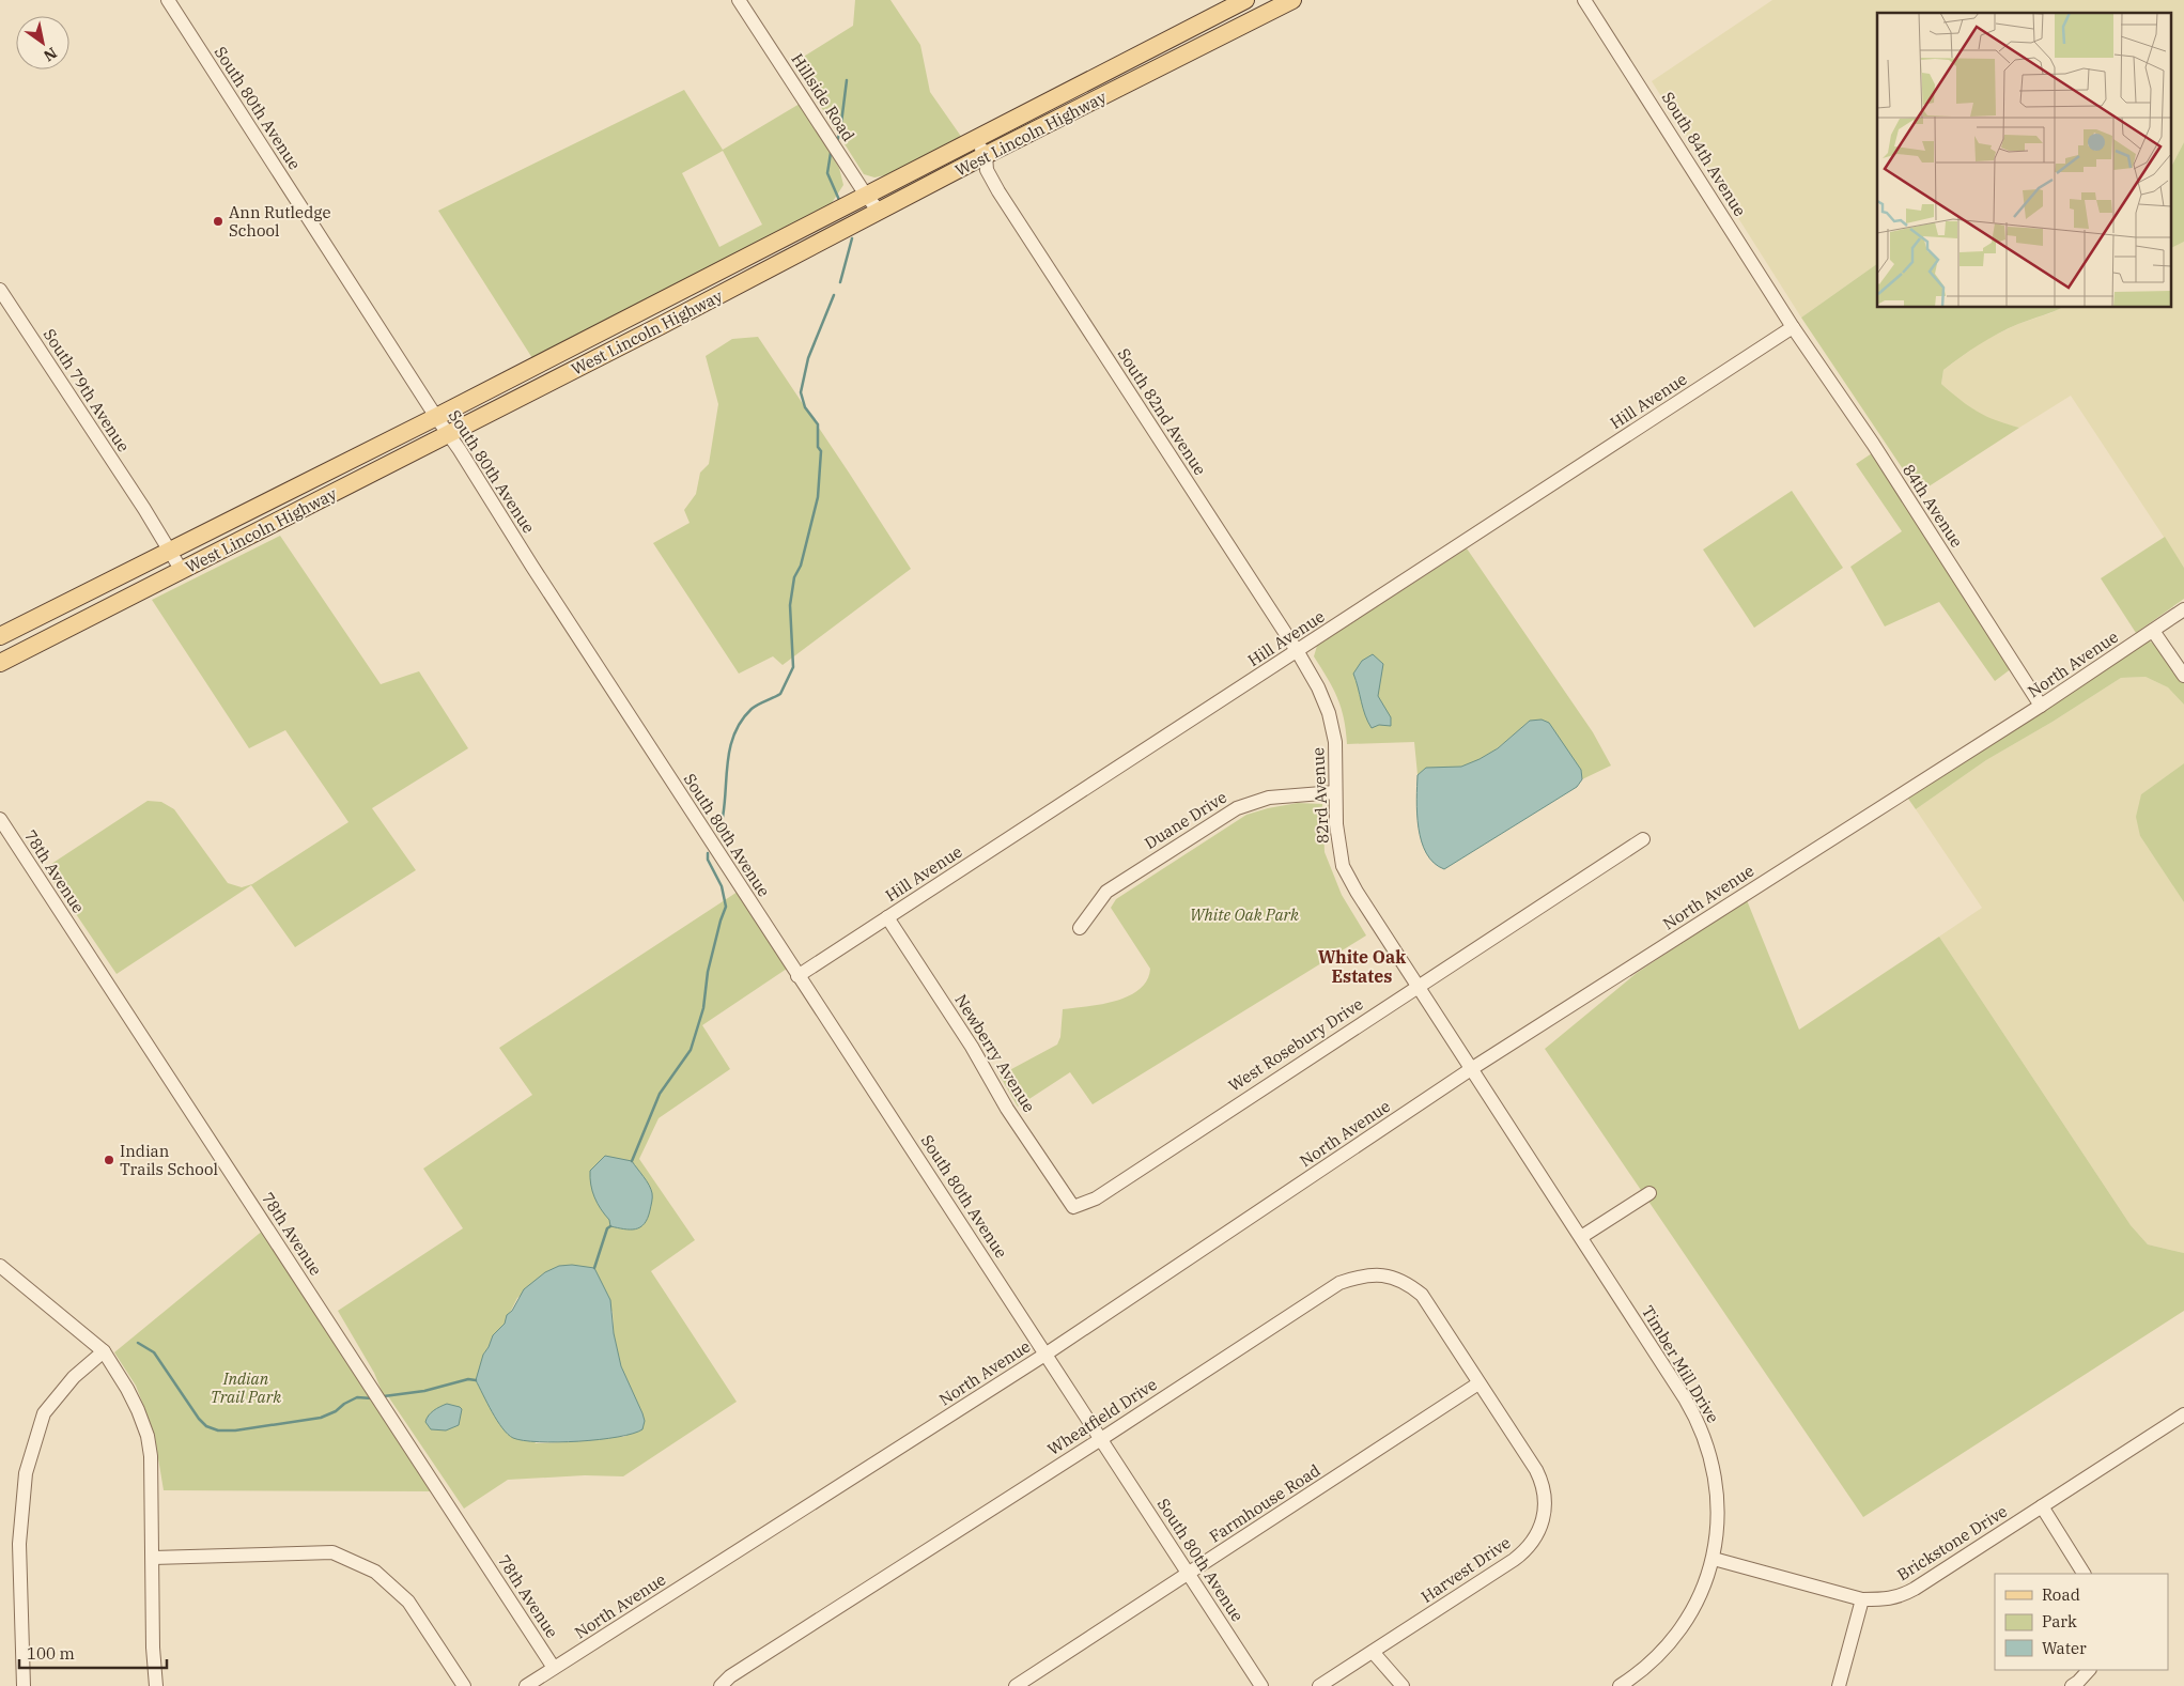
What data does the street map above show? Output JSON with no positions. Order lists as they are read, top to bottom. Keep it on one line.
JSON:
{"streets":{"main road":["West Lincoln Highway"],"street":["Hillside Road","South 80th Avenue","South 84th Avenue","South 79th Avenue","Hill Avenue","South 82nd Avenue","84th Avenue","North Avenue","82rd Avenue","Duane Drive","78th Avenue","West Rosebury Drive","Newberry Avenue","Timber Mill Drive","Wheatfield Drive","Farmhouse Road","Brickstone Drive","Harvest Drive"]},"crossings":[["Hillside Road","West Lincoln Highway"],["South 80th Avenue","West Lincoln Highway"],["South 80th Avenue","Hill Avenue"],["South 80th Avenue","North Avenue"],["South 80th Avenue","Wheatfield Drive"],["South 80th Avenue","Farmhouse Road"],["West Lincoln Highway","South 79th Avenue"],["West Lincoln Highway","South 82nd Avenue"],["South 84th Avenue","Hill Avenue"],["South 84th Avenue","84th Avenue"],["Hill Avenue","South 82nd Avenue"],["Hill Avenue","84th Avenue"],["Hill Avenue","82rd Avenue"],["Hill Avenue","Newberry Avenue"],["South 82nd Avenue","82rd Avenue"],["84th Avenue","North Avenue"],["North Avenue","82rd Avenue"],["North Avenue","78th Avenue"],["North Avenue","Timber Mill Drive"],["82rd Avenue","Duane Drive"],["82rd Avenue","West Rosebury Drive"],["82rd Avenue","Timber Mill Drive"],["West Rosebury Drive","Newberry Avenue"],["Timber Mill Drive","Brickstone Drive"],["Wheatfield Drive","Farmhouse Road"],["Wheatfield Drive","Harvest Drive"],["Farmhouse Road","Harvest Drive"]],"districts":["White Oak Estates"],"parks":["White Oak Park","Indian Trail Park"],"places":["Ann Rutledge School","Indian Trails School"],"legend":["Road","Park","Water"],"scale_bar":"100 m","north":"bottom right"}
